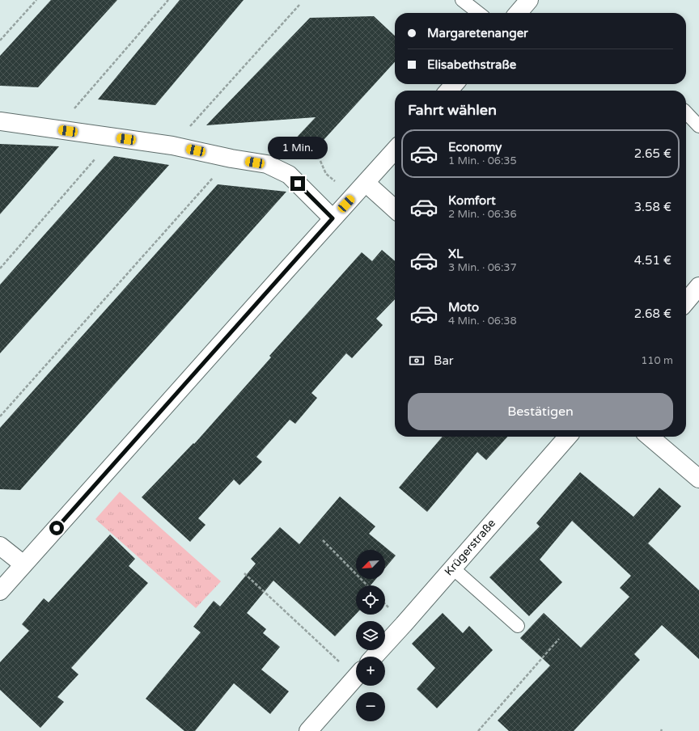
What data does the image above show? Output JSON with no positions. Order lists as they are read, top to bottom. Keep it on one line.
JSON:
{"streets":{"street":["Krügerstraße"]},"north":"bottom left","page":{"banner":["Margaretenanger","Elisabethstraße"],"heading":"Fahrt wählen","list":[{"name":"Economy","note":"1 Min. · 06:35","value":"2.65 €"},{"name":"Komfort","note":"2 Min. · 06:36","value":"3.58 €"},{"name":"XL","note":"3 Min. · 06:37","value":"4.51 €"},{"name":"Moto","note":"4 Min. · 06:38","value":"2.68 €"}],"bubble":"1 Min.","pay":["Bar","110 m"],"buttons":"Bestätigen","map_buttons":["+","−"]}}
